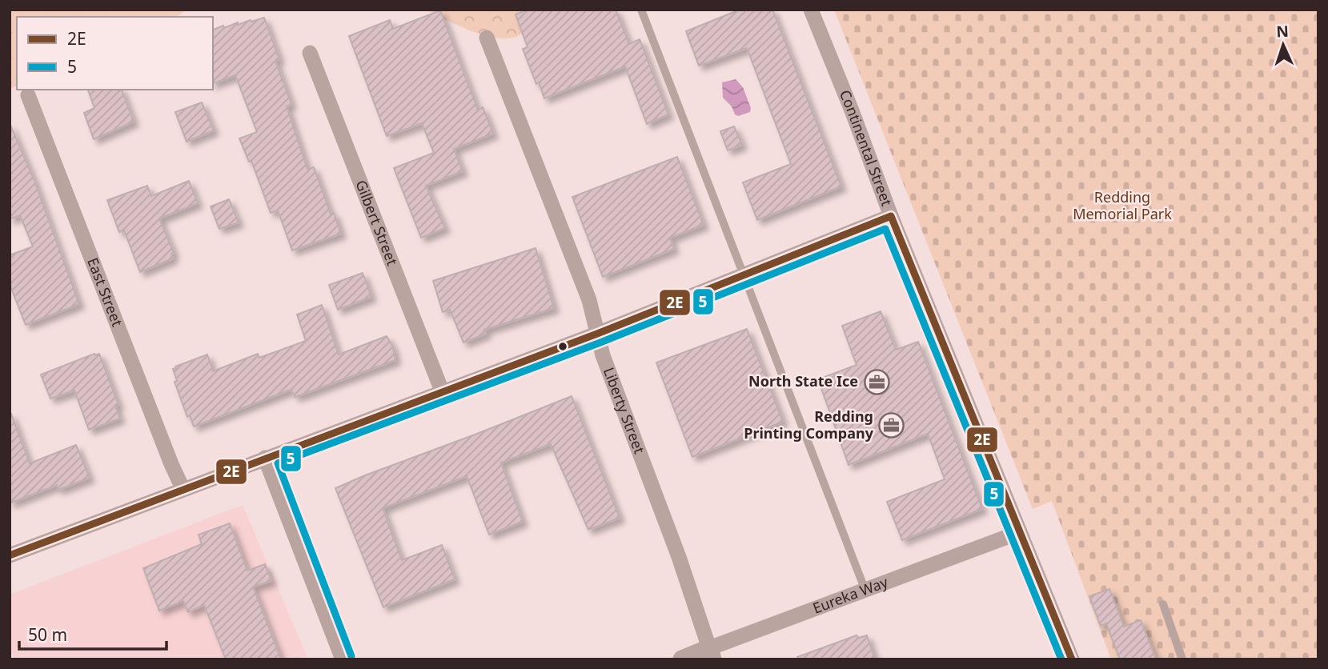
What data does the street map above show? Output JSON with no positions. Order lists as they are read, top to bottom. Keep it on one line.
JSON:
{"streets":{"street":["Continental Street","Gilbert Street","East Street","Liberty Street","Eureka Way"]},"crossings":[["Continental Street","Eureka Way"],["Liberty Street","Eureka Way"]],"parks":["Redding Memorial Park"],"places":{"office":["North State Ice","Redding Printing Company"]},"lines":["transit line 2E","transit line 5"],"legend":["2E","5"],"scale_bar":"50 m","north":"top"}
